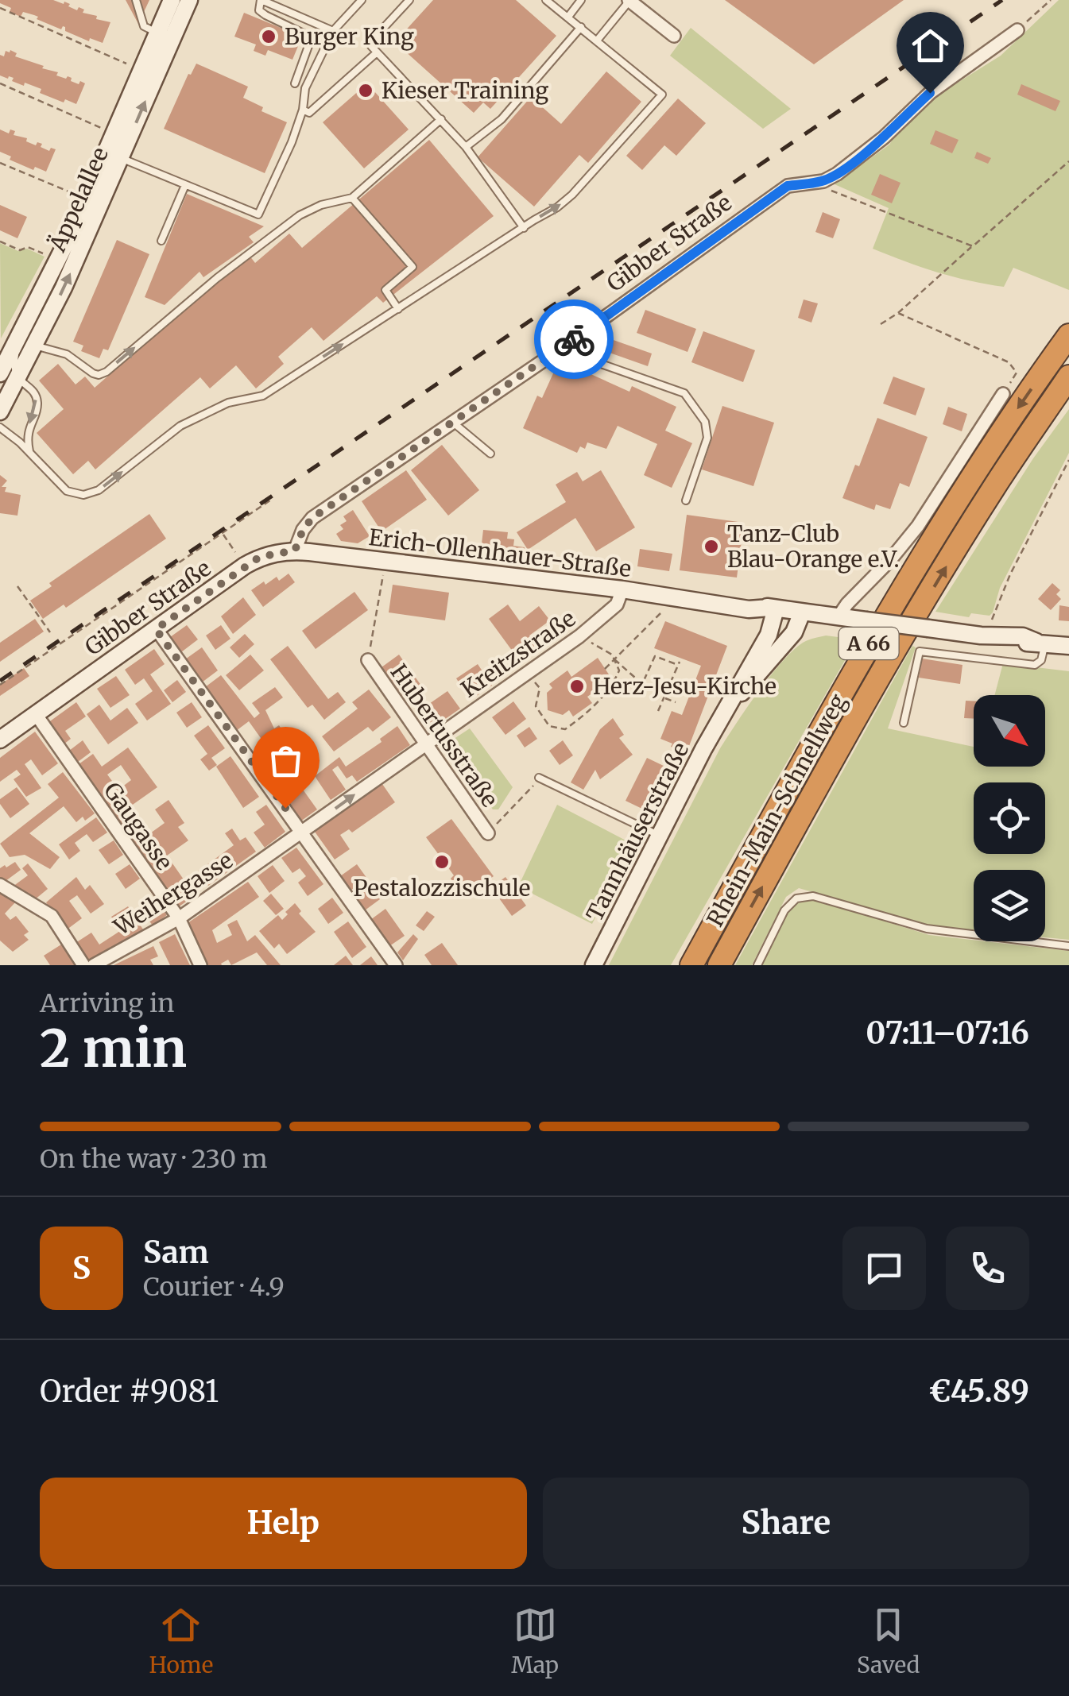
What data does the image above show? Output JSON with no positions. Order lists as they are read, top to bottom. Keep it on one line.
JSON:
{"streets":{"highway":["A 66","Rhein-Main-Schnellweg"],"street":["Äppelallee","Gibber Straße","Erich-Ollenhauer-Straße","Kreitzstraße","Hubertusstraße","Gaugasse","Tannhäuserstraße","Weihergasse"]},"crossings":[["Gibber Straße","Erich-Ollenhauer-Straße"],["Gibber Straße","Gaugasse"],["Erich-Ollenhauer-Straße","Kreitzstraße"],["Erich-Ollenhauer-Straße","Tannhäuserstraße"],["Kreitzstraße","Hubertusstraße"],["Kreitzstraße","Weihergasse"],["Hubertusstraße","Weihergasse"],["Gaugasse","Weihergasse"]],"one_way":["Weihergasse"],"places":["Burger King","Kieser Training","Tanz-Club Blau-Orange e.V.","Herz-Jesu-Kirche","Pestalozzischule"],"north":"bottom right","page":{"heading":["2 min","Arriving in","07:11–07:16"],"panel":["Sam","Courier · 4.9","Order #9081","€45.89"],"bar":"On the way · 230 m","round":"S","buttons":["Help","Share"],"tabs":["Home","Map","Saved"]}}
